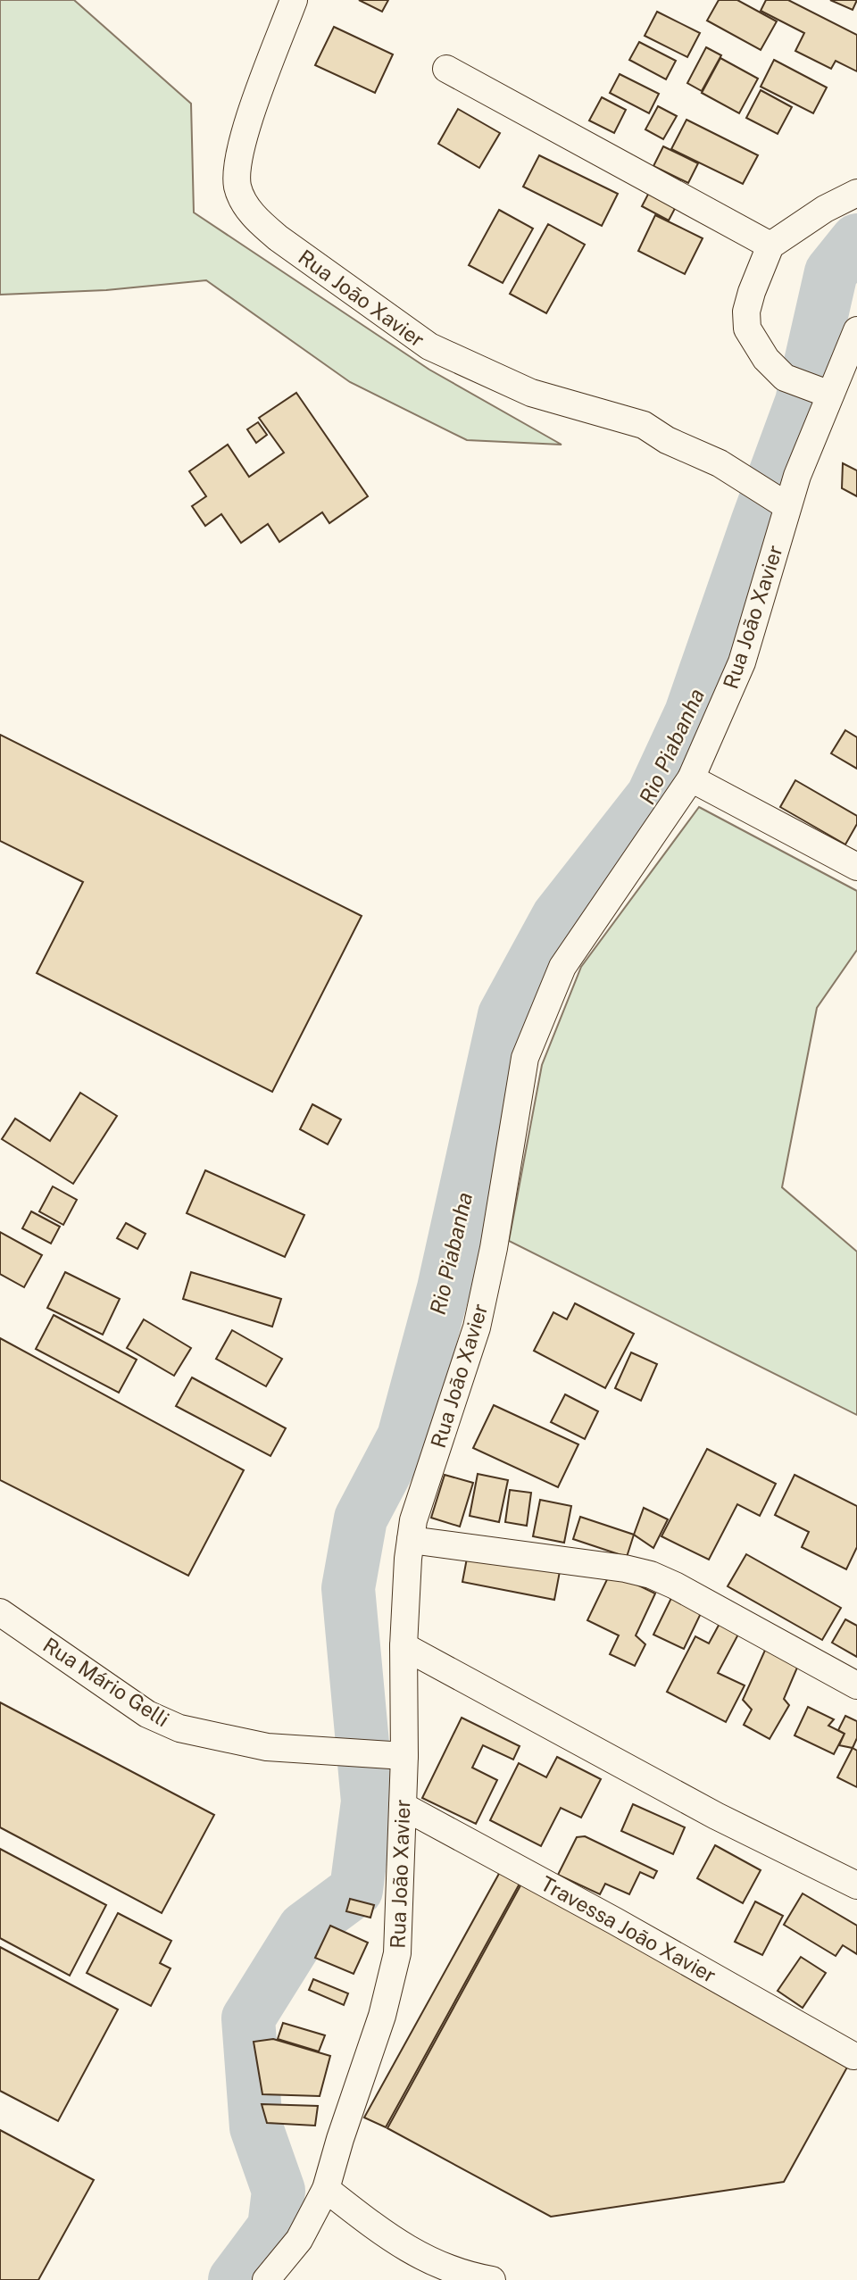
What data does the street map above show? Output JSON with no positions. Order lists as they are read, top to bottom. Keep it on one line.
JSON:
{"streets":{"street":["Rua João Xavier","Rua Mário Gelli","Travessa João Xavier"]},"crossings":[["Rua João Xavier","Rua Mário Gelli"],["Rua João Xavier","Travessa João Xavier"]],"water":["Rio Piabanha"]}
